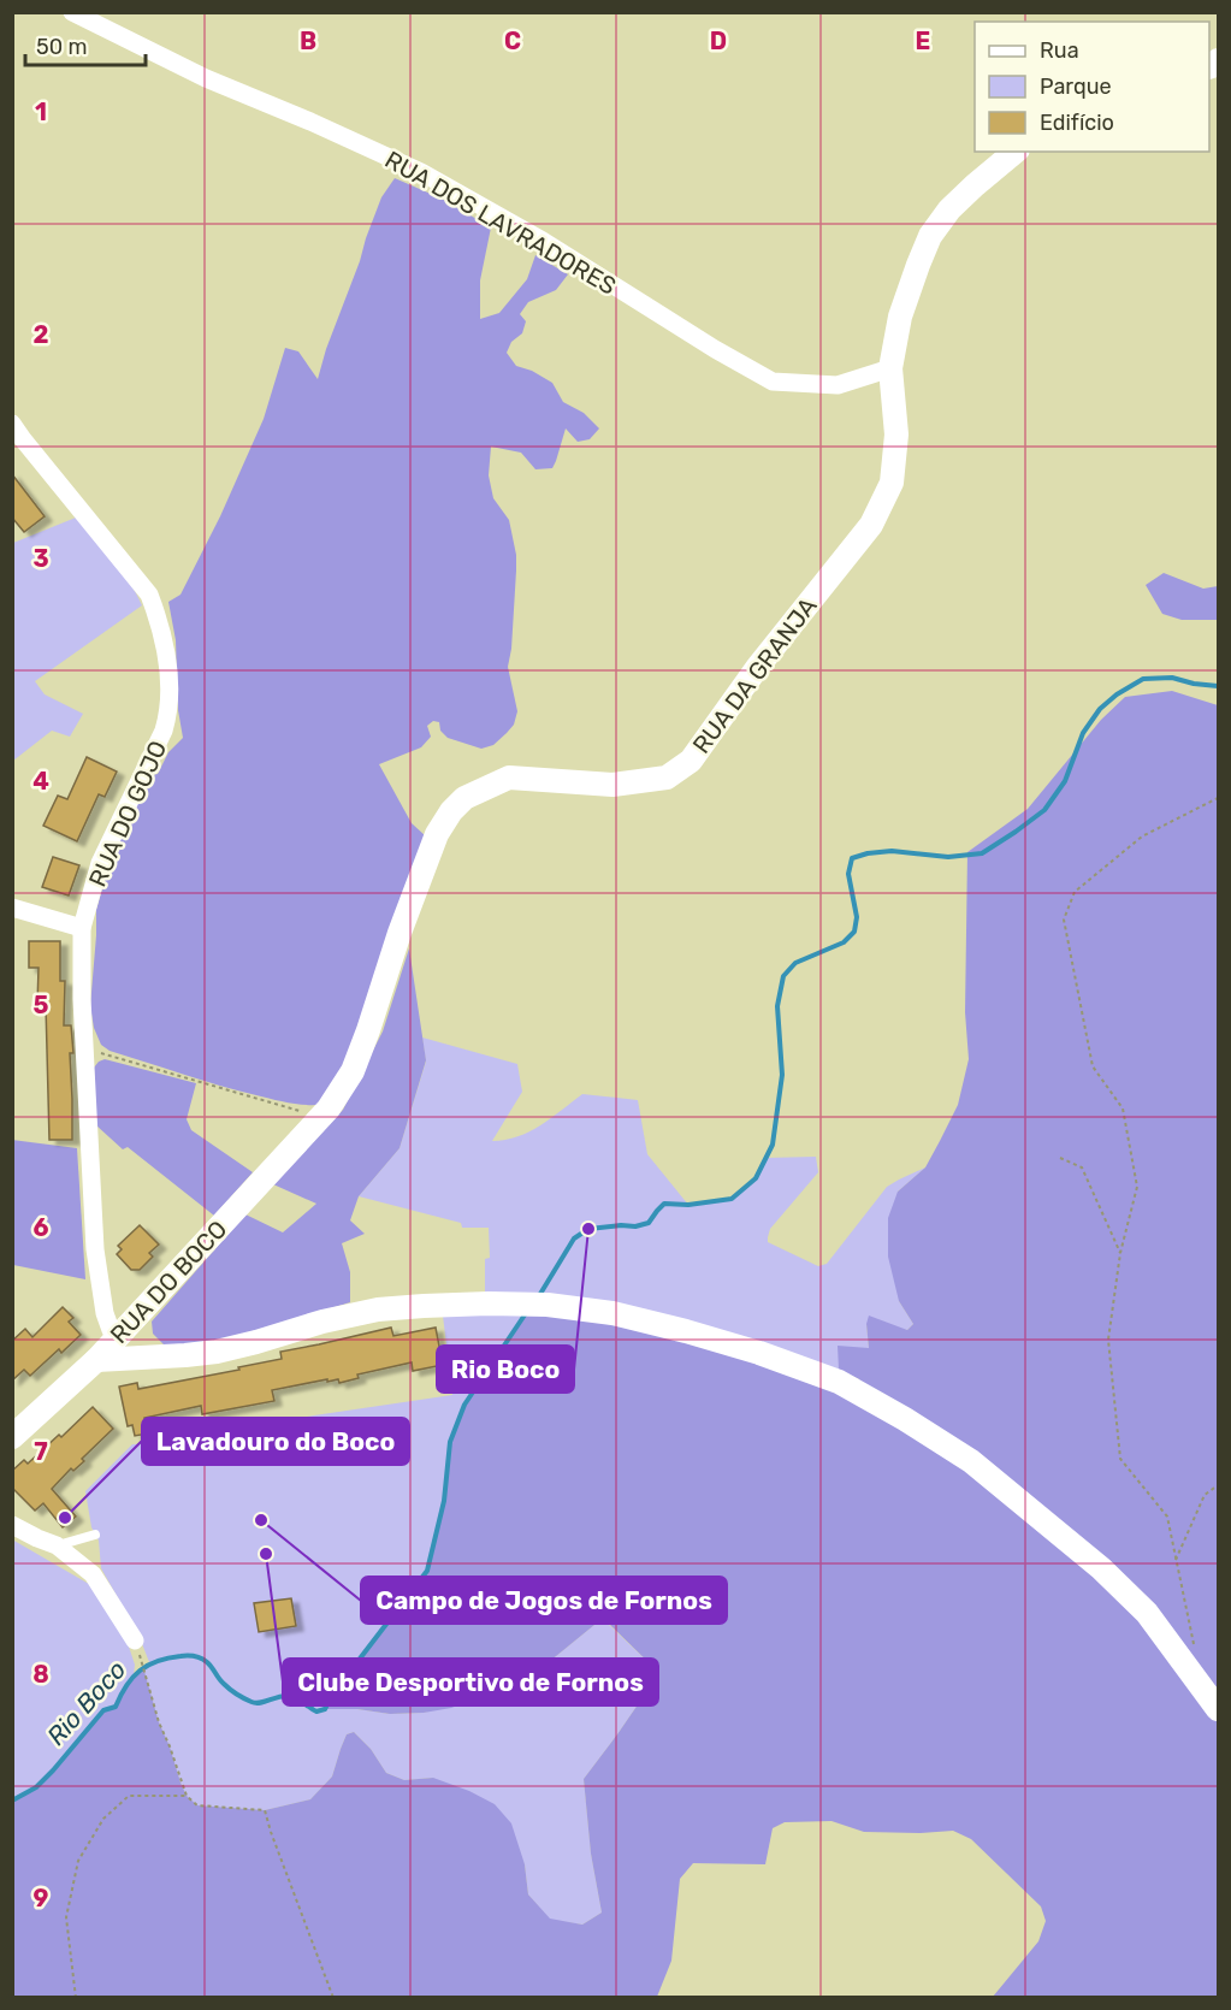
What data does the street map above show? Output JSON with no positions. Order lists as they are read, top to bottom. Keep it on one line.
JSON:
{"streets":{"street":["RUA DOS LAVRADORES","RUA DA GRANJA","RUA DO GOJO","RUA DO BOCO"]},"crossings":[["RUA DOS LAVRADORES","RUA DA GRANJA"],["RUA DA GRANJA","RUA DO BOCO"],["RUA DO GOJO","RUA DO BOCO"]],"water":["Rio Boco"],"places":["Rio Boco","Lavadouro do Boco","Campo de Jogos de Fornos","Clube Desportivo de Fornos"],"legend":["Rua","Parque","Edifício"],"scale_bar":"50 m","grid":{"columns":["B","C","D","E"],"rows":["1","2","3","4","5","6","7","8","9"]}}
